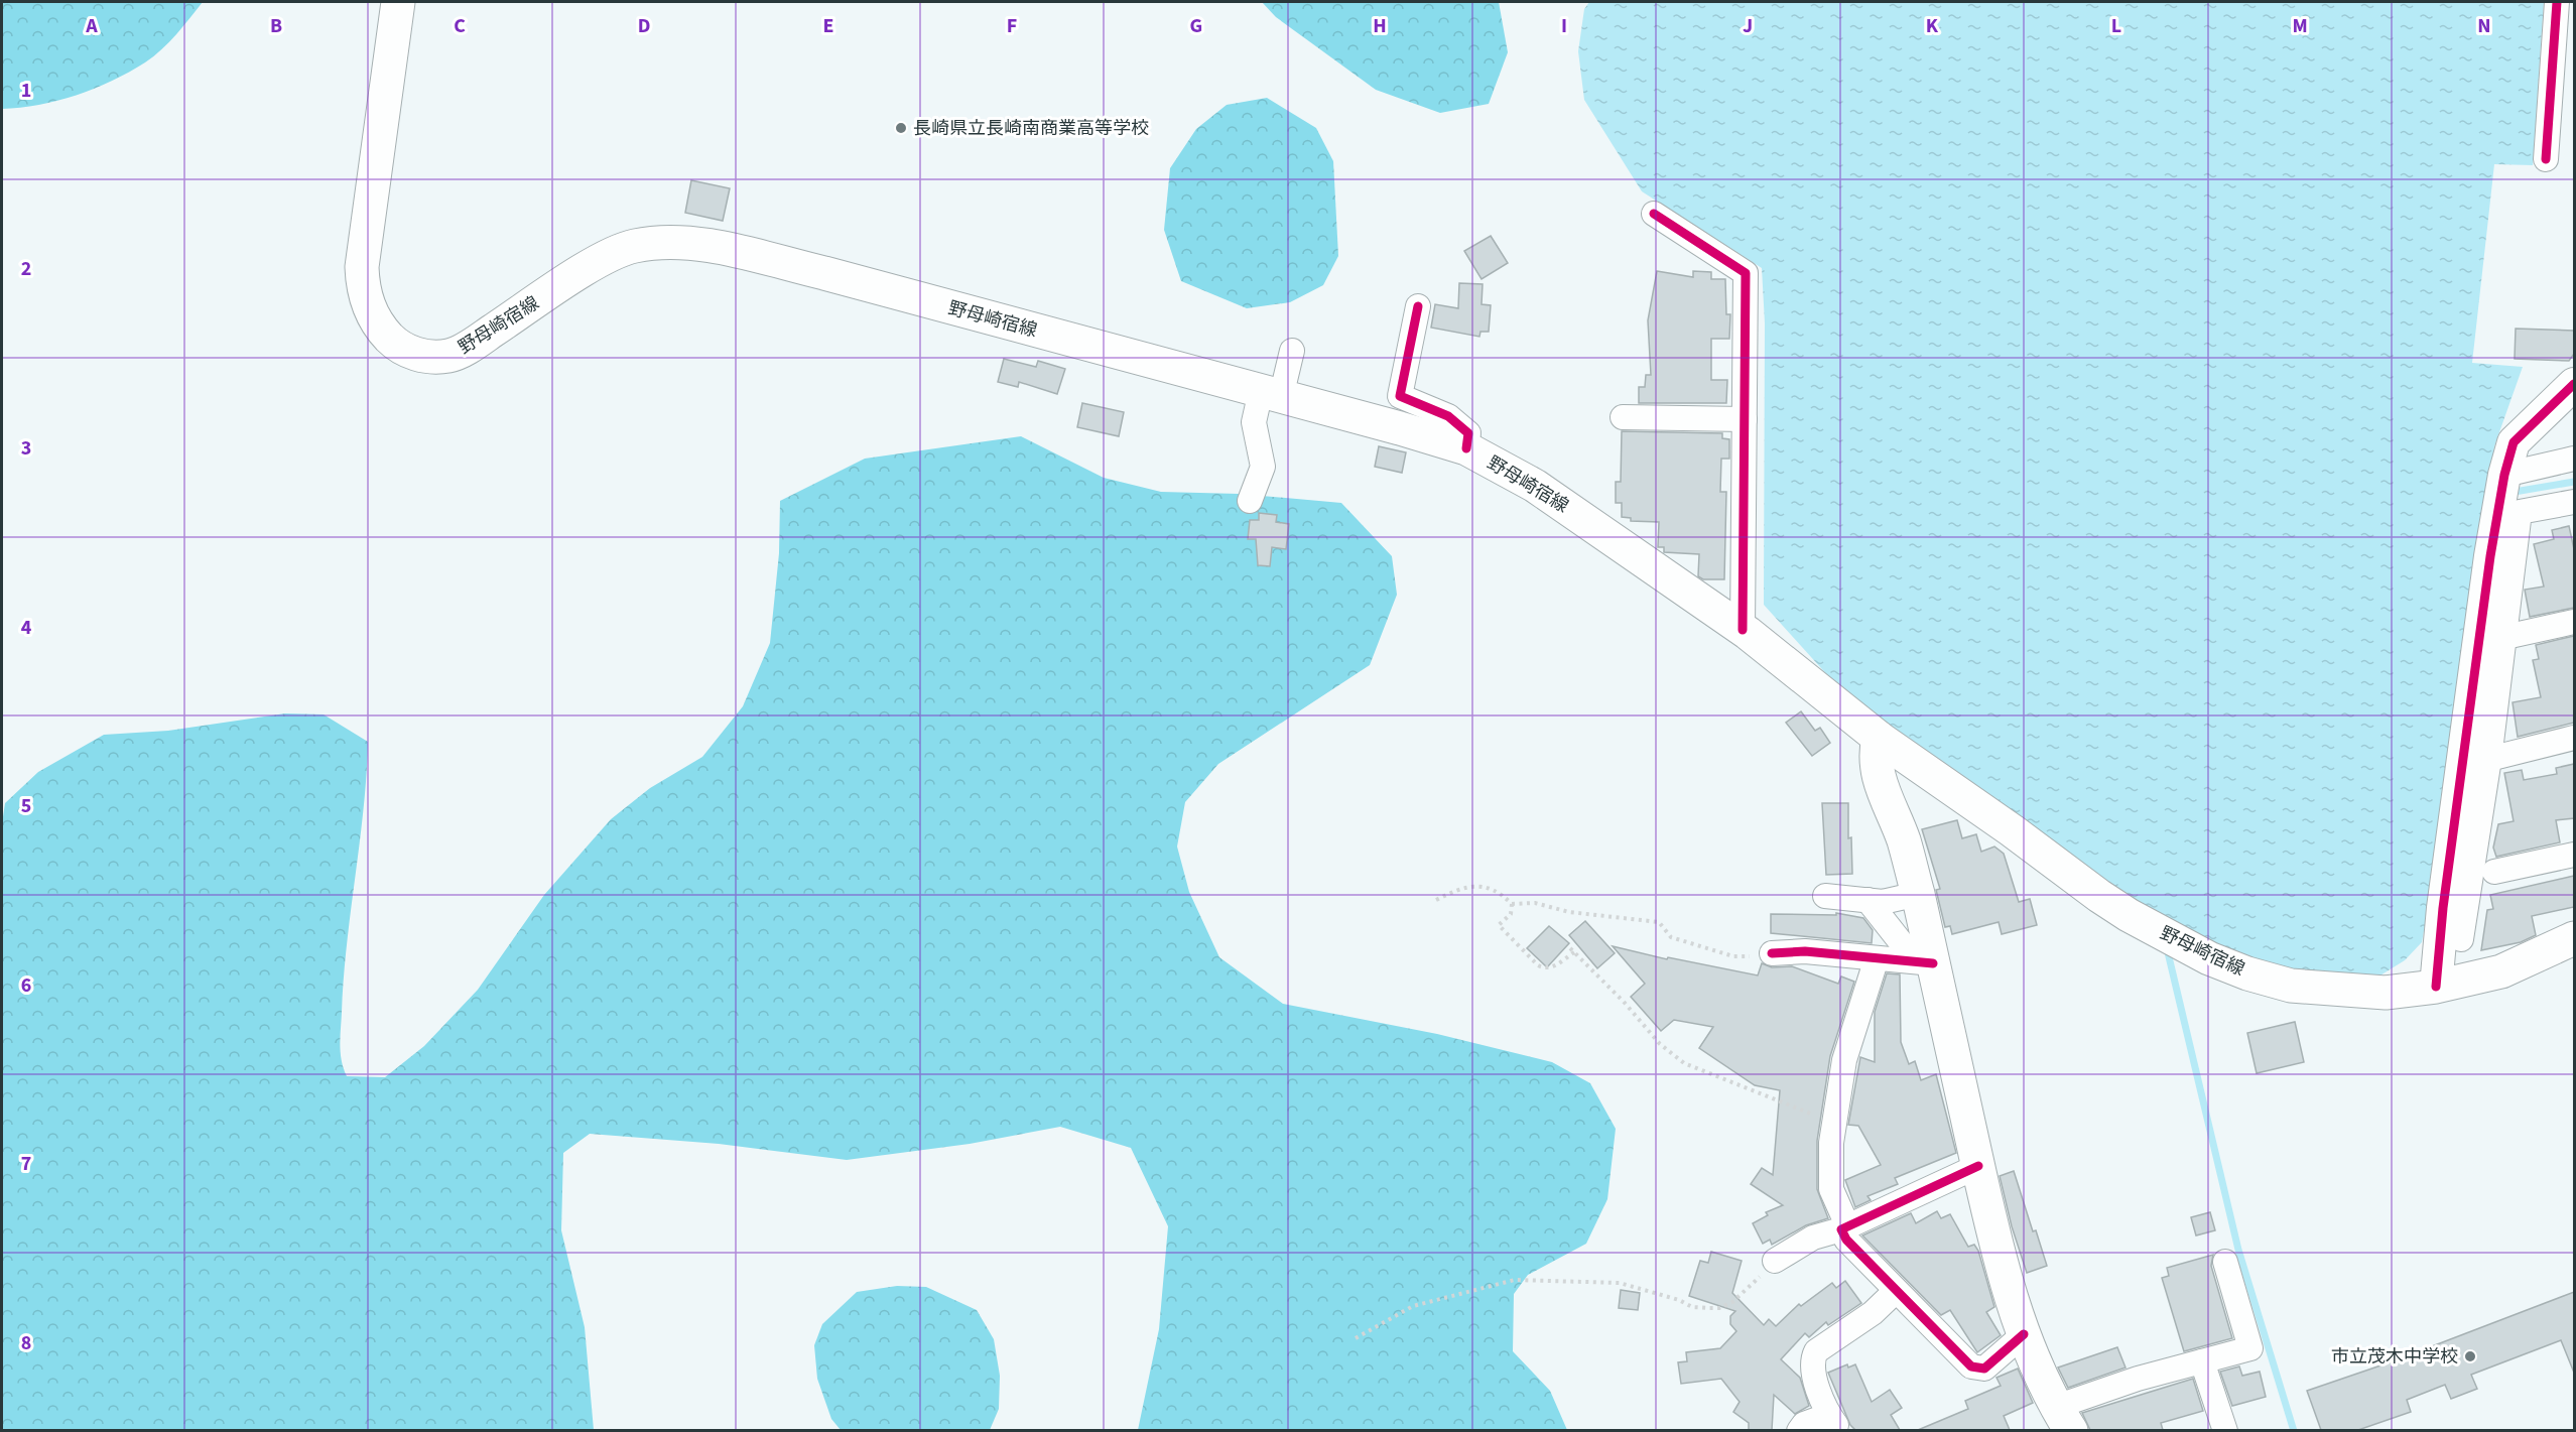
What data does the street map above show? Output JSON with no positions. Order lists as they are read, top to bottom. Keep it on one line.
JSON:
{"streets":{"main road":["野母崎宿線"]},"places":["長崎県立長崎南商業高等学校","市立茂木中学校"],"grid":{"columns":["A","B","C","D","E","F","G","H","I","J","K","L","M","N"],"rows":["1","2","3","4","5","6","7","8"]}}
